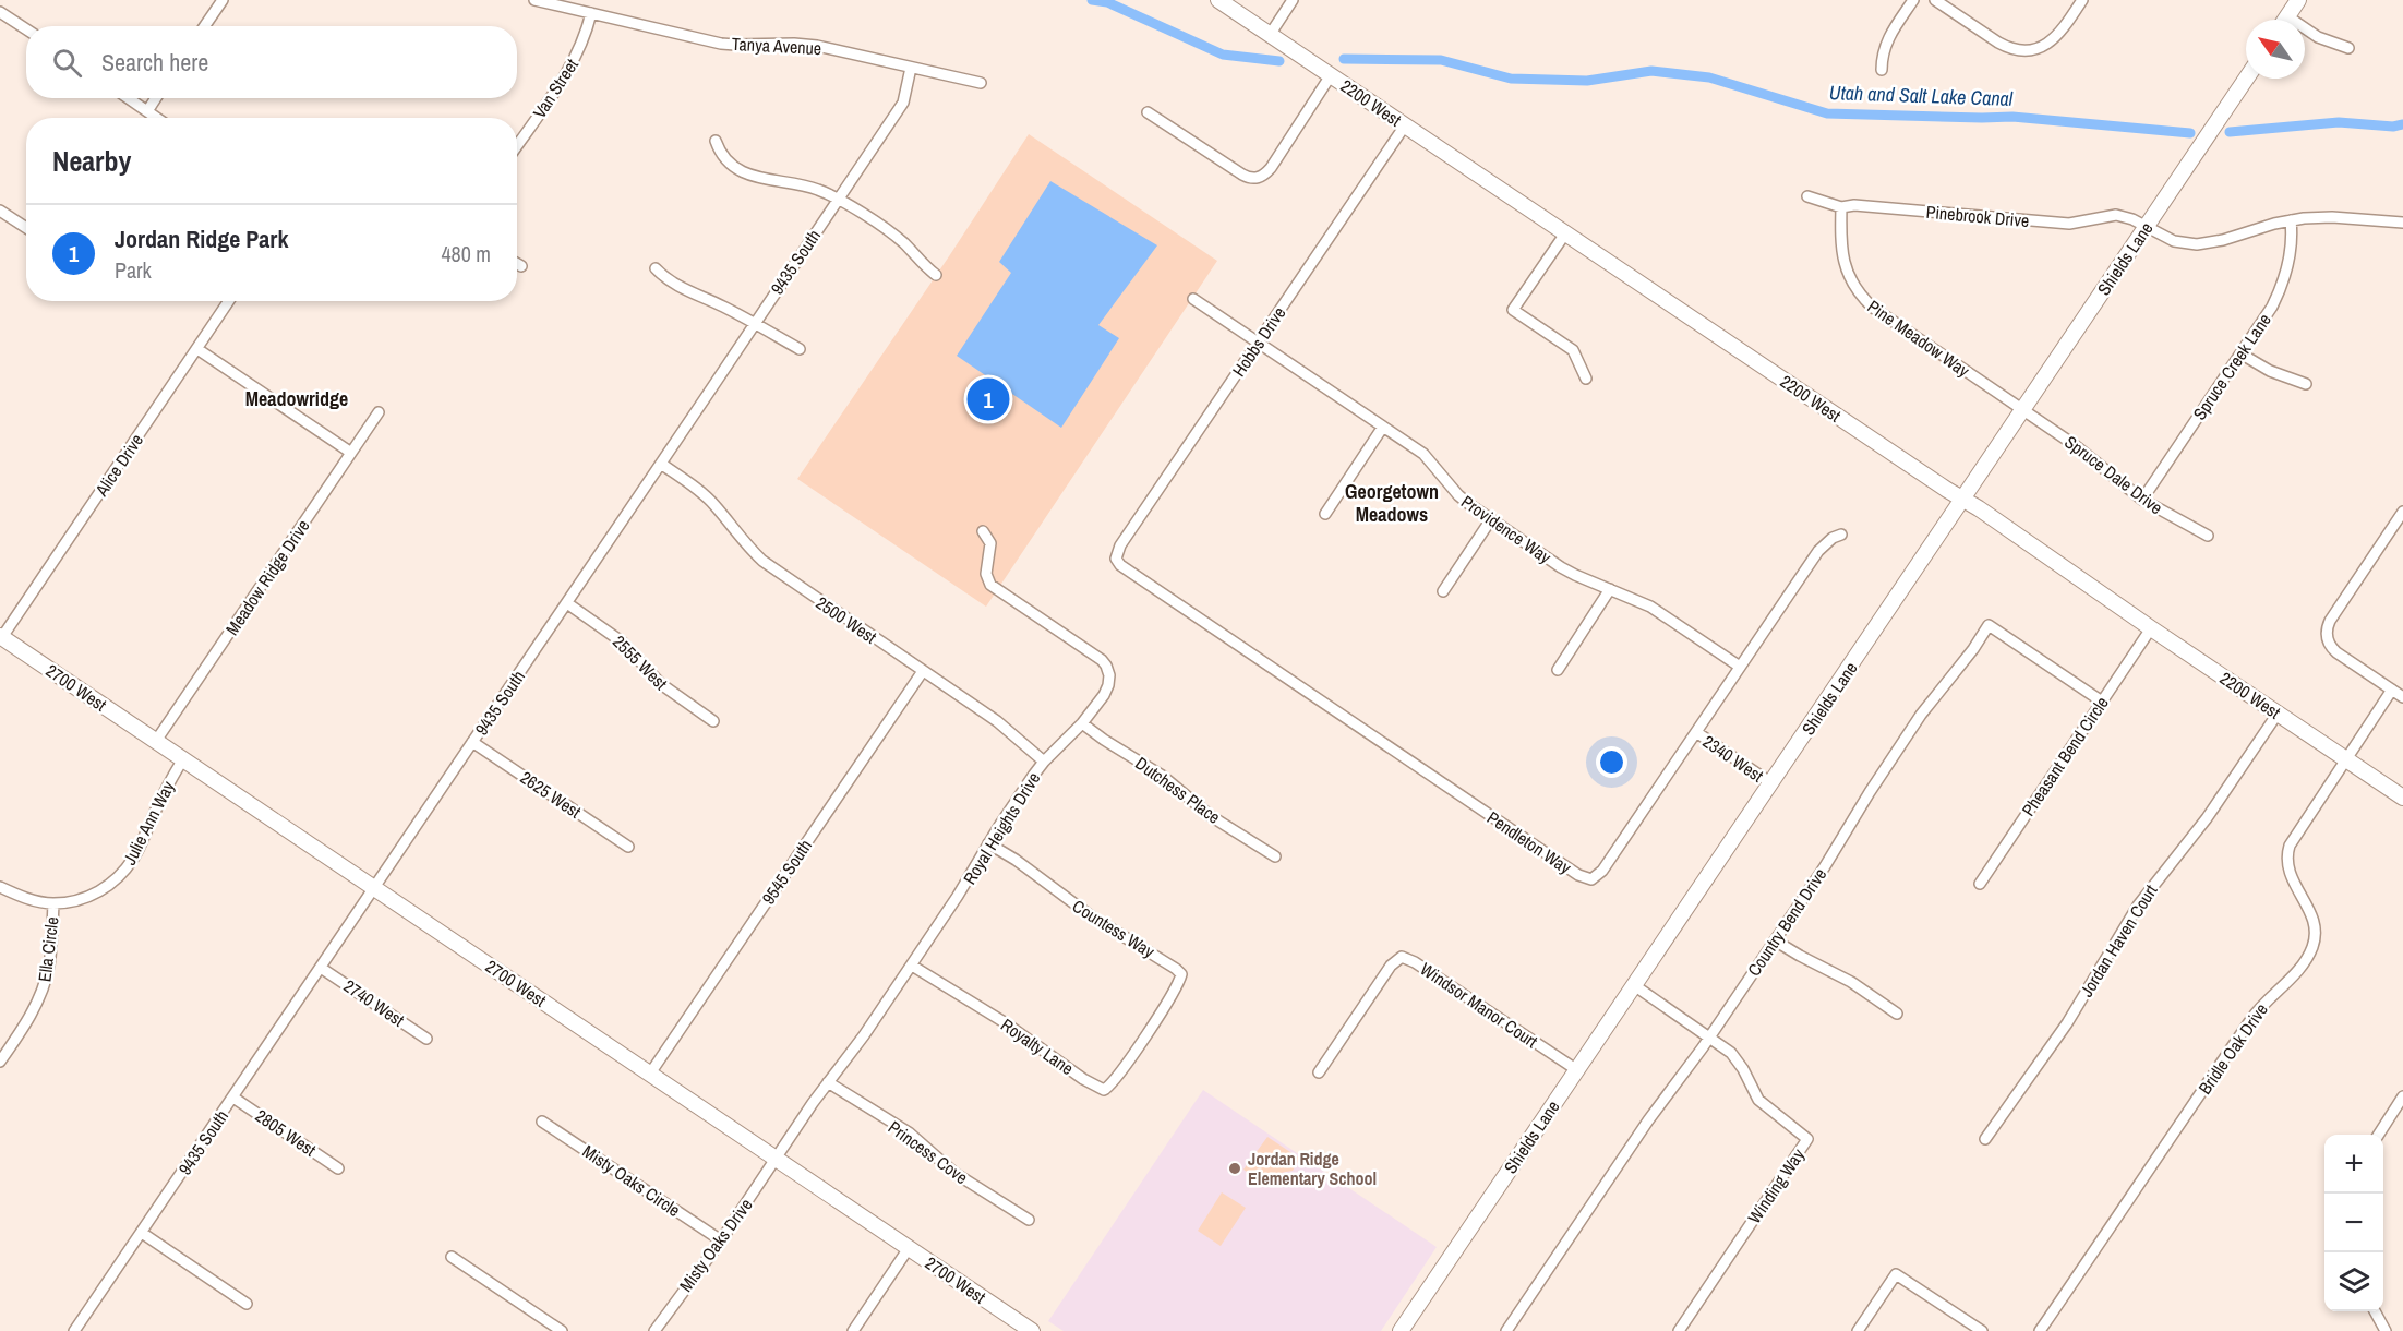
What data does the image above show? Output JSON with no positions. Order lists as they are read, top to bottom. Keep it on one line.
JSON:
{"streets":{"main road":["2200 West","Shields Lane","2700 West"],"street":["Tanya Avenue","Van Street","Pinebrook Drive","9435 South","Pine Meadow Way","Hobbs Drive","Spruce Creek Lane","Alice Drive","Spruce Dale Drive","Providence Way","Meadow Ridge Drive","2500 West","2555 West","Pheasant Bend Circle","2340 West","Dutchess Place","2625 West","Julie Ann Way","Royal Heights Drive","Pendleton Way","9545 South","Country Bend Drive","Countess Way","Jordan Haven Court","Ella Circle","2740 West","Windsor Manor Court","Royalty Lane","Bridle Oak Drive","2805 West","Princess Cove","Misty Oaks Circle","Winding Way","Misty Oaks Drive"]},"crossings":[["Tanya Avenue","Van Street"],["Tanya Avenue","9435 South"],["2200 West","Shields Lane"],["2200 West","Hobbs Drive"],["2200 West","Pheasant Bend Circle"],["2200 West","Jordan Haven Court"],["2200 West","Bridle Oak Drive"],["Pinebrook Drive","Shields Lane"],["Pinebrook Drive","Pine Meadow Way"],["Pinebrook Drive","Spruce Creek Lane"],["Shields Lane","Pine Meadow Way"],["Shields Lane","Spruce Dale Drive"],["Shields Lane","2340 West"],["Shields Lane","Windsor Manor Court"],["Shields Lane","Winding Way"],["9435 South","2500 West"],["9435 South","2555 West"],["9435 South","2700 West"],["9435 South","2625 West"],["9435 South","2740 West"],["9435 South","2805 West"],["Pine Meadow Way","Spruce Dale Drive"],["Hobbs Drive","Providence Way"],["Hobbs Drive","Pendleton Way"],["Spruce Creek Lane","Spruce Dale Drive"],["Alice Drive","2700 West"],["Providence Way","Pendleton Way"],["Meadow Ridge Drive","2700 West"],["2500 West","Royal Heights Drive"],["2500 West","9545 South"],["2700 West","Julie Ann Way"],["2700 West","Royal Heights Drive"],["2700 West","9545 South"],["2700 West","Misty Oaks Drive"],["Pheasant Bend Circle","Country Bend Drive"],["2340 West","Pendleton Way"],["Dutchess Place","Royal Heights Drive"],["Julie Ann Way","Ella Circle"],["Royal Heights Drive","Countess Way"],["Royal Heights Drive","Royalty Lane"],["Royal Heights Drive","Princess Cove"],["Royal Heights Drive","Misty Oaks Drive"],["Country Bend Drive","Winding Way"],["Countess Way","Royalty Lane"],["Misty Oaks Circle","Misty Oaks Drive"]],"districts":["Meadowridge","Georgetown Meadows"],"water":["Utah and Salt Lake Canal"],"places":["Jordan Ridge Elementary School"],"north":"top left","page":{"search":"Search here","heading":"Nearby","list":[{"mark":"1","name":"Jordan Ridge Park","note":"Park","value":"480 m"}],"pins":"1","map_buttons":["+","−"]}}
